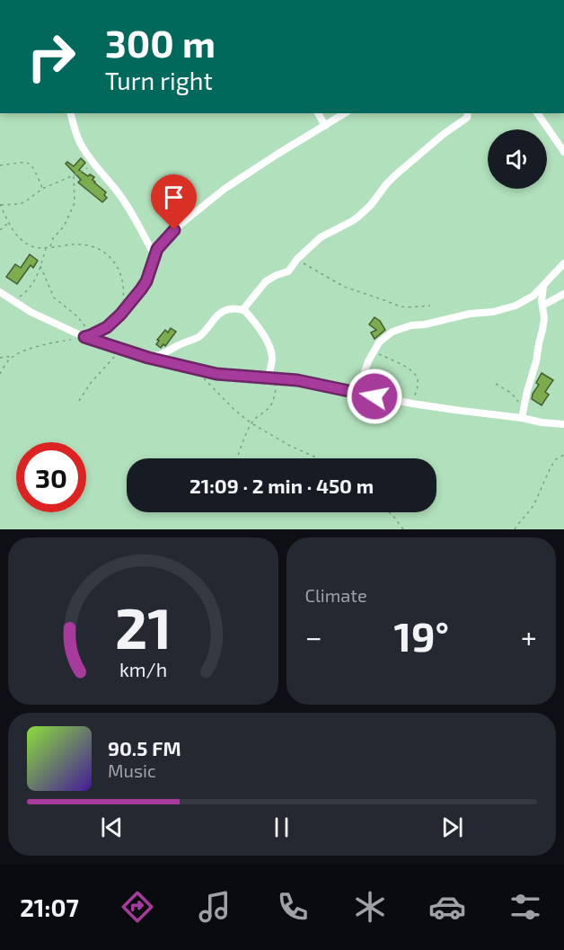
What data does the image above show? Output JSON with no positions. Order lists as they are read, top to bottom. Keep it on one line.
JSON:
{"page":{"turn":["300 m","Turn right"],"limit":"30","trip":"21:09 · 2 min · 450 m","tile":"Climate","heat":["−","19°","+"],"song":["90.5 FM","Music"],"tabs":"21:07","gauge":["21","km/h"]}}
